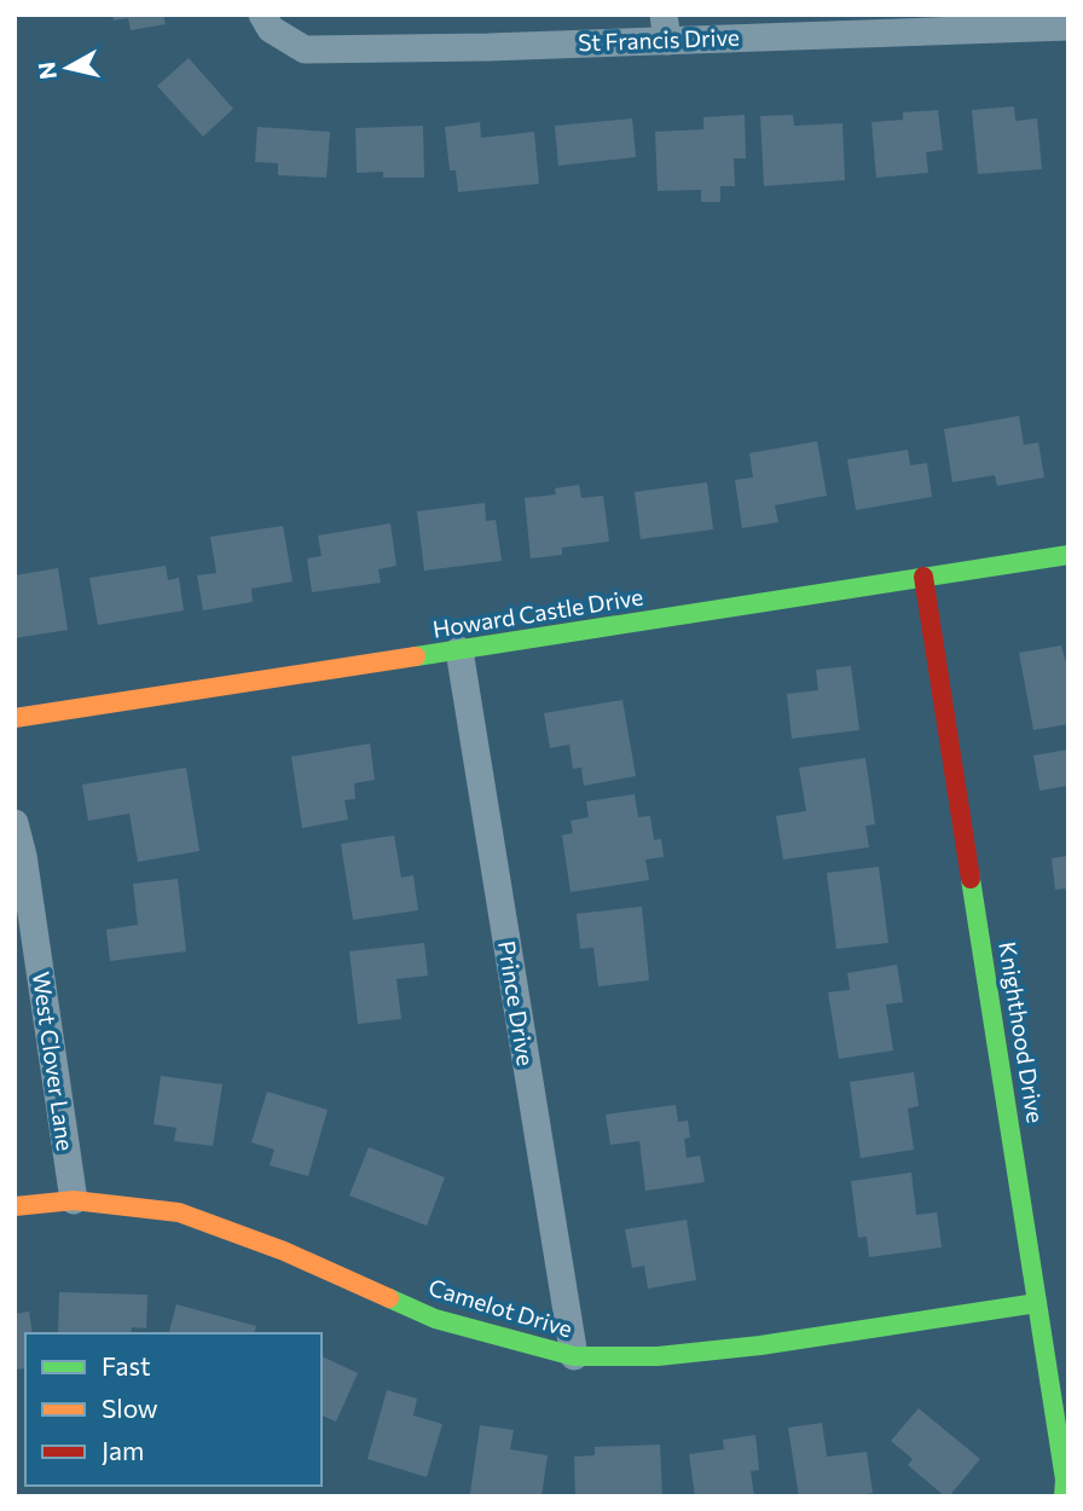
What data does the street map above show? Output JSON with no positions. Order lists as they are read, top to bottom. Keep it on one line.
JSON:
{"streets":{"street":["St Francis Drive","Howard Castle Drive","Prince Drive","Knighthood Drive","West Clover Lane","Camelot Drive"]},"crossings":[["Howard Castle Drive","Prince Drive"],["Howard Castle Drive","Knighthood Drive"],["Prince Drive","Camelot Drive"],["Knighthood Drive","Camelot Drive"],["West Clover Lane","Camelot Drive"]],"legend":["Fast","Slow","Jam"],"north":"left"}
